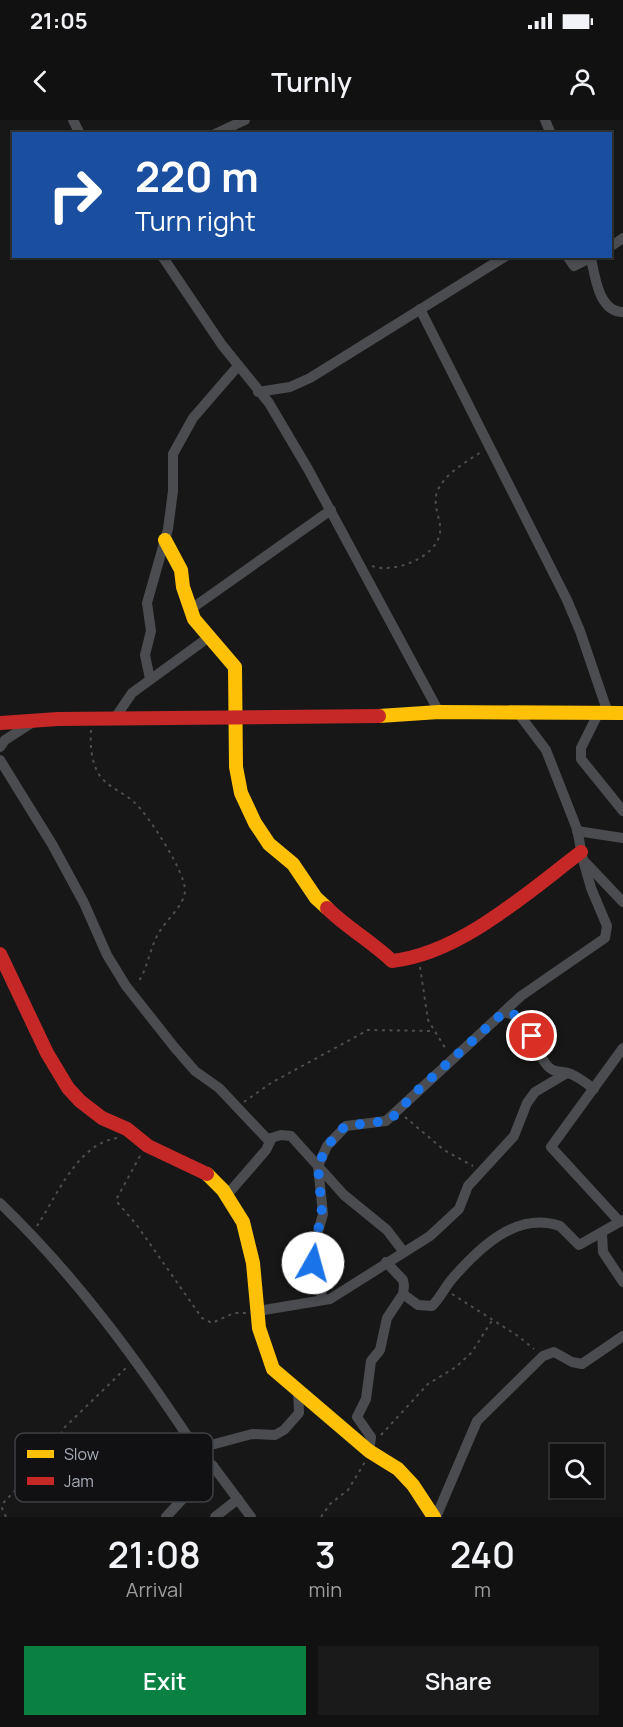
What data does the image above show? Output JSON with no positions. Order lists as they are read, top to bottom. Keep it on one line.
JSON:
{"legend":["Slow","Jam"],"page":{"status":"21:05","header":"Turnly","turn":["220 m","Turn right"],"eta":["21:08","Arrival","3","min","240","m"],"buttons":["Exit","Share"]}}
